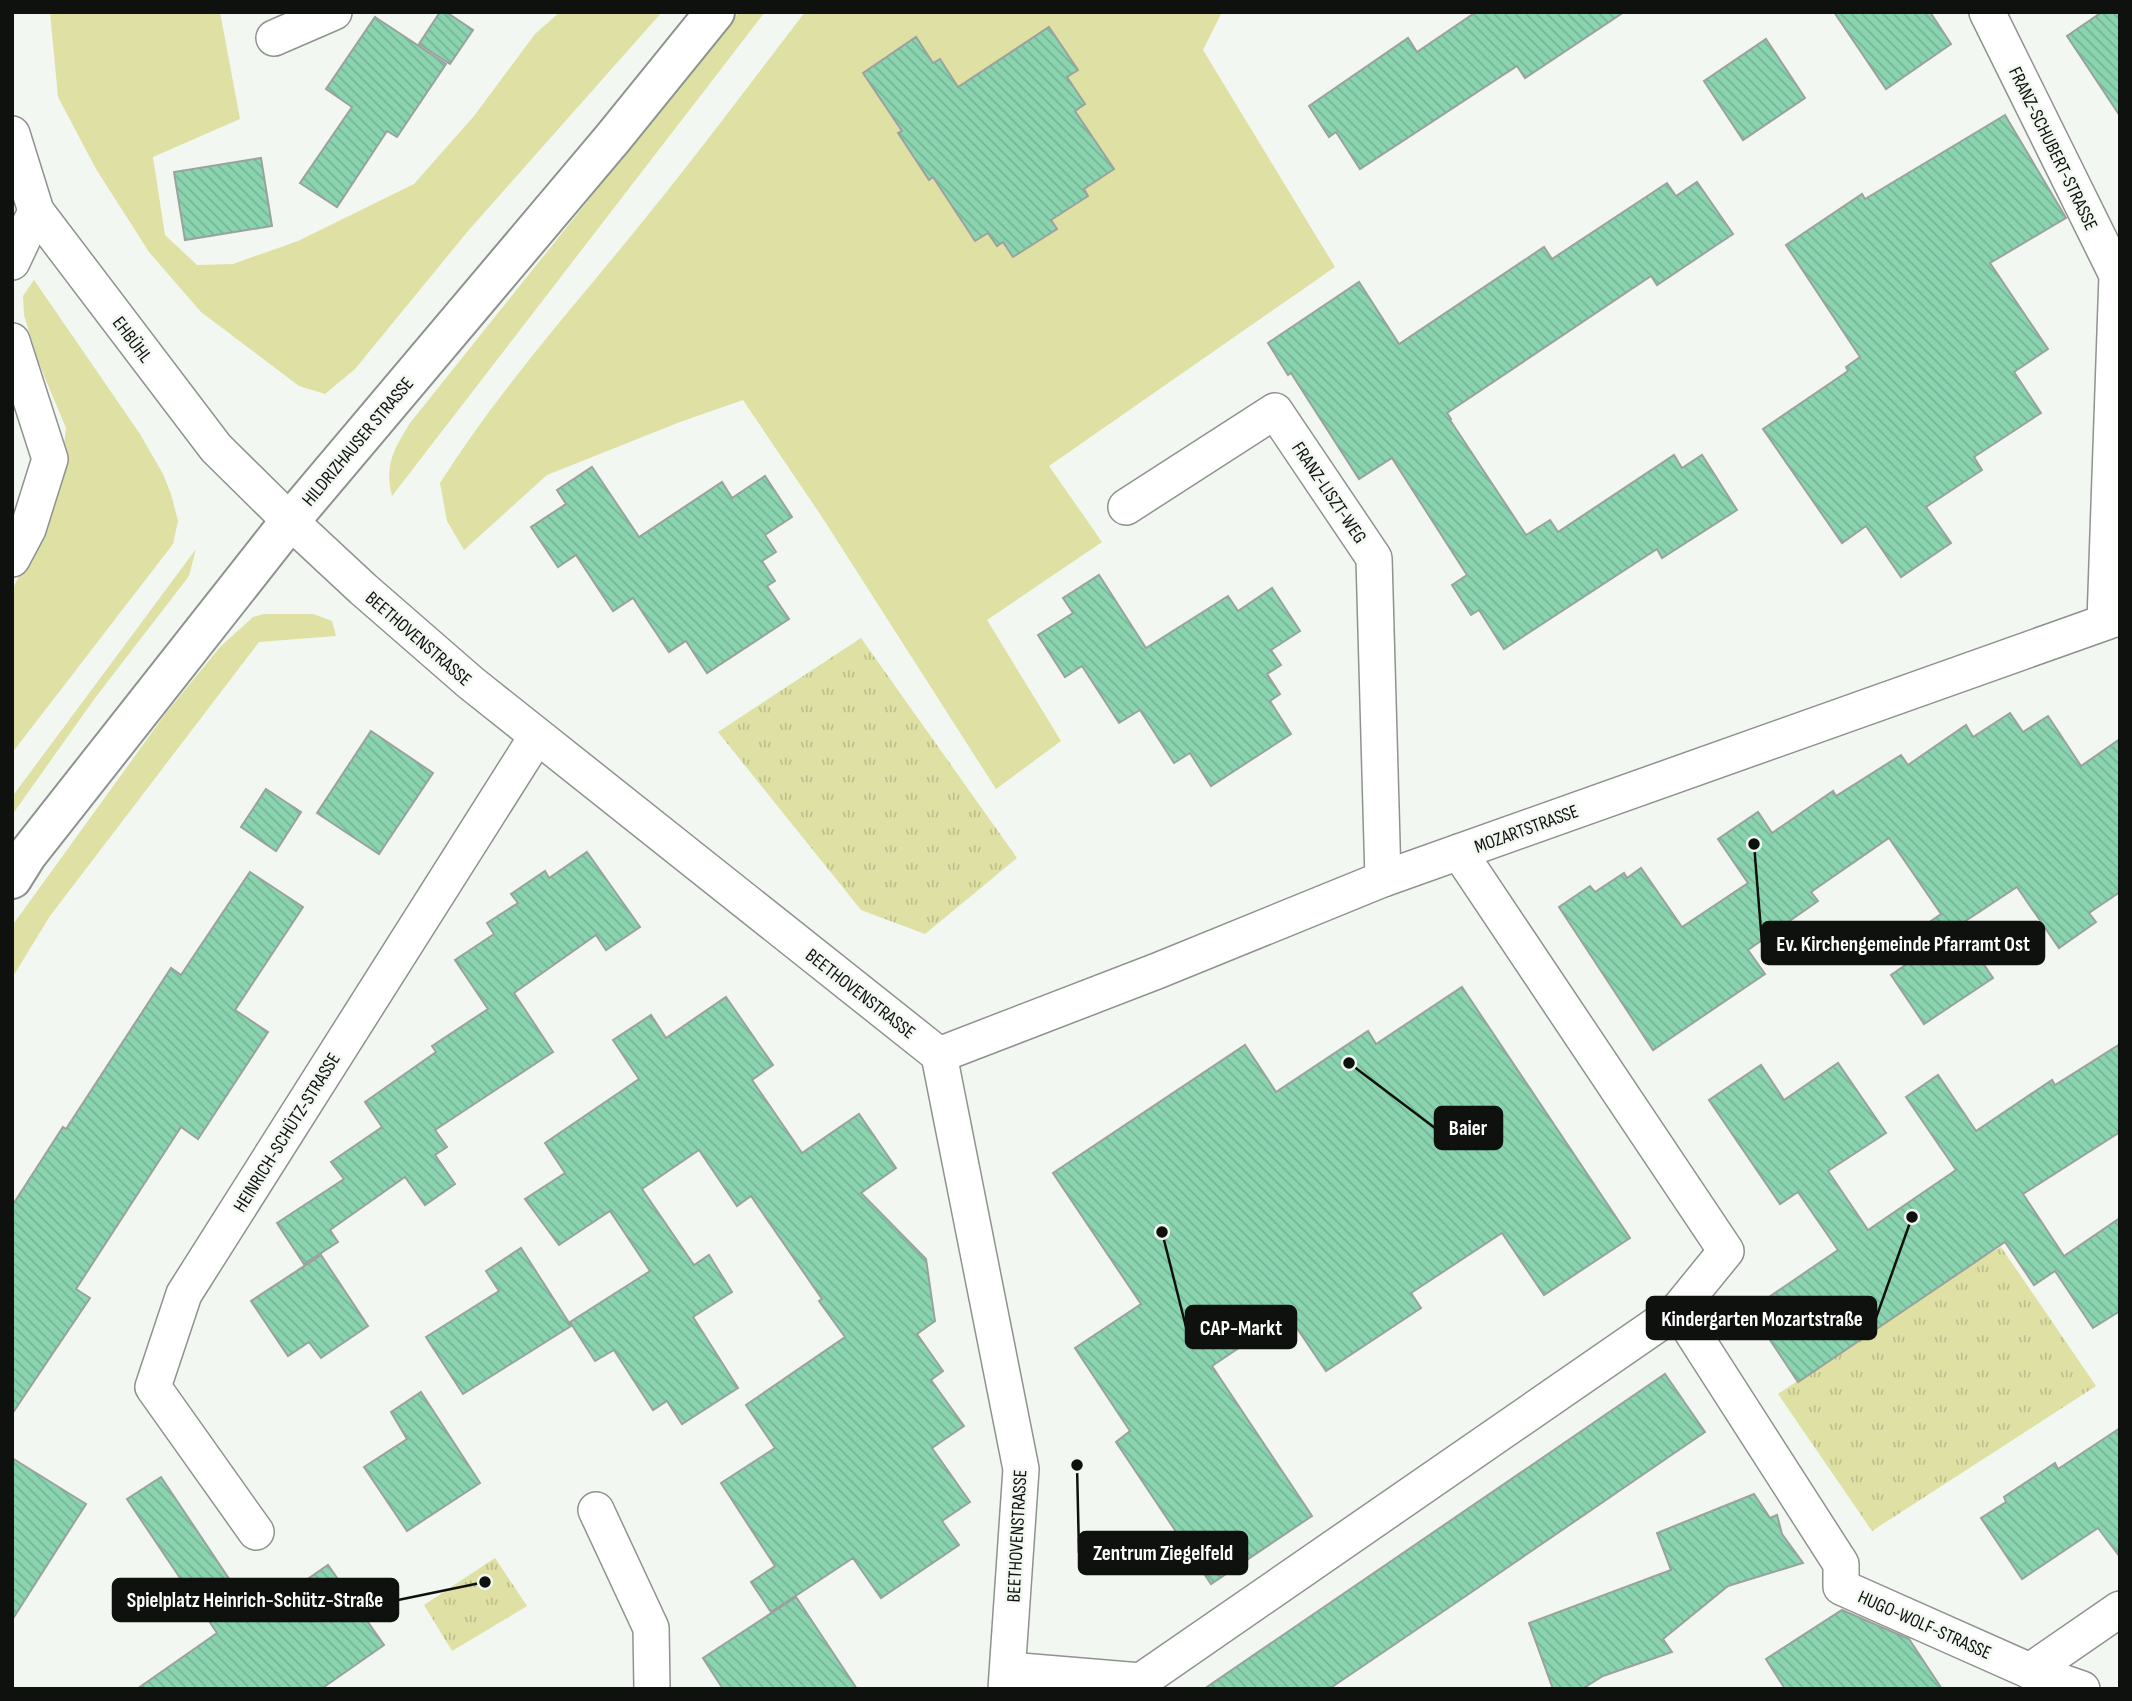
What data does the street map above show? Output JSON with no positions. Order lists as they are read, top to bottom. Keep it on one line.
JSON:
{"streets":{"main road":["HILDRIZHAUSER STRASSE"],"street":["FRANZ-SCHUBERT-STRASSE","EHBÜHL","FRANZ-LISZT-WEG","BEETHOVENSTRASSE","MOZARTSTRASSE","HEINRICH-SCHÜTZ-STRASSE","HUGO-WOLF-STRASSE"]},"crossings":[["FRANZ-SCHUBERT-STRASSE","MOZARTSTRASSE"],["EHBÜHL","HILDRIZHAUSER STRASSE"],["EHBÜHL","BEETHOVENSTRASSE"],["HILDRIZHAUSER STRASSE","BEETHOVENSTRASSE"],["FRANZ-LISZT-WEG","MOZARTSTRASSE"],["BEETHOVENSTRASSE","MOZARTSTRASSE"],["BEETHOVENSTRASSE","HEINRICH-SCHÜTZ-STRASSE"]],"places":["Ev. Kirchengemeinde Pfarramt Ost","Baier","Kindergarten Mozartstraße","CAP-Markt","Zentrum Ziegelfeld","Spielplatz Heinrich-Schütz-Straße"]}
